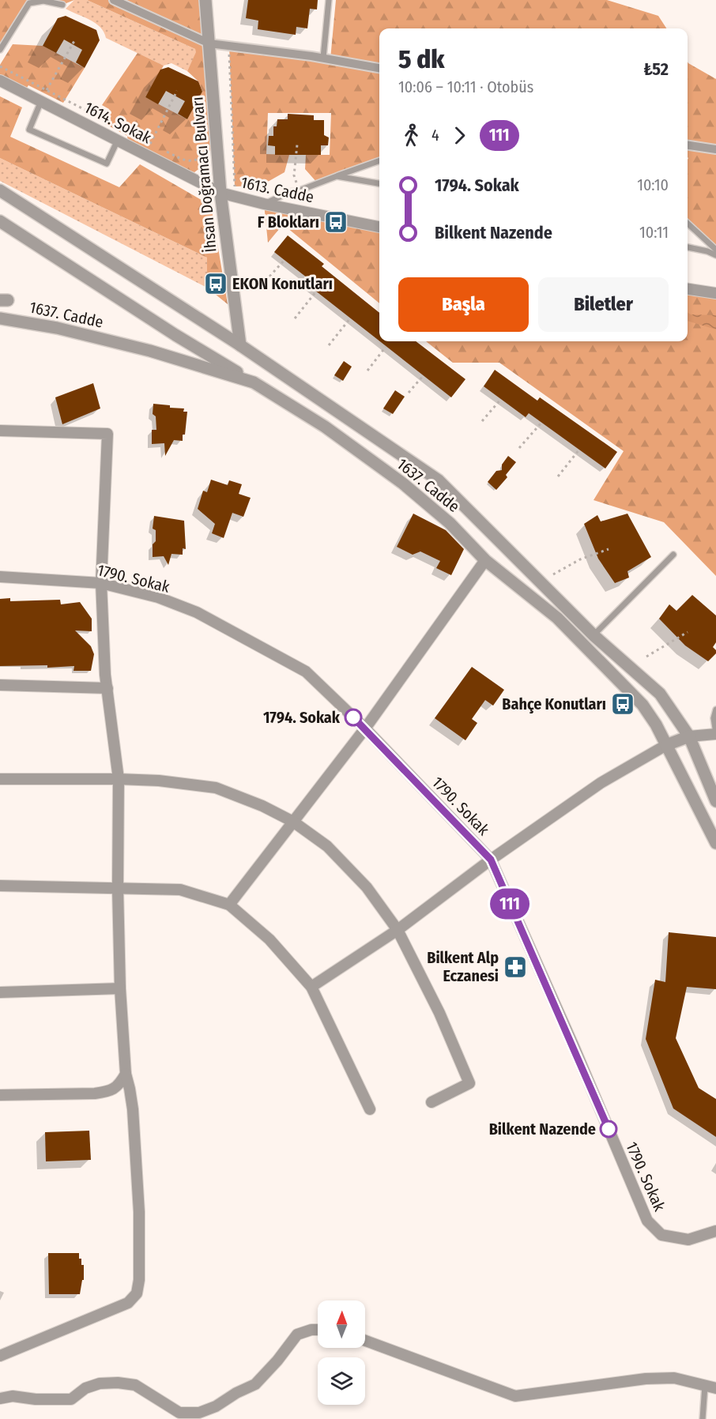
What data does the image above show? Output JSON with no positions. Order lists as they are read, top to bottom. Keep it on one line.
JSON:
{"streets":{"street":["1614. Sokak","İhsan Doğramacı Bulvarı","1613. Cadde","1637. Cadde","1790. Sokak"]},"crossings":[["1614. Sokak","İhsan Doğramacı Bulvarı"],["1614. Sokak","1613. Cadde"],["İhsan Doğramacı Bulvarı","1613. Cadde"],["İhsan Doğramacı Bulvarı","1637. Cadde"]],"places":{"bus stop":["F Blokları","EKON Konutları","Bahçe Konutları"],"other":["1794. Sokak","Bilkent Nazende"],"pharmacy":["Bilkent Alp Eczanesi"]},"lines":["bus line 111"],"north":"top","page":{"on_map":"111","heading":["5 dk","10:06 – 10:11 · Otobüs","₺52"],"legs":["4","111"],"list":[{"name":"1794. Sokak","value":"10:10"},{"name":"Bilkent Nazende","value":"10:11"}],"buttons":["Başla","Biletler"]}}
